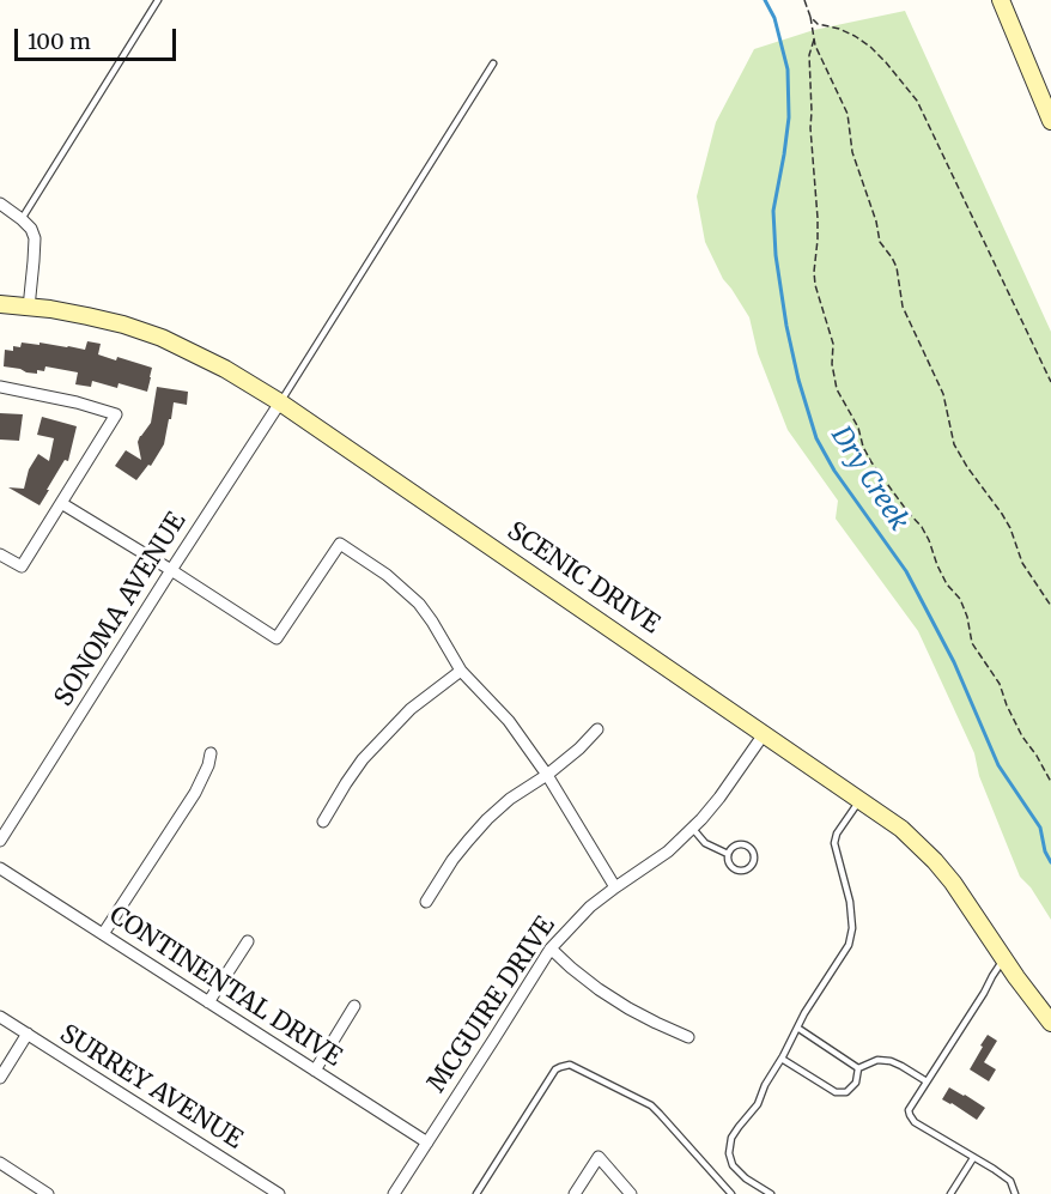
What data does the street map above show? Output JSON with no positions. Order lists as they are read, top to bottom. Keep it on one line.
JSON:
{"streets":{"main road":["SCENIC DRIVE"],"street":["SONOMA AVENUE","CONTINENTAL DRIVE","MCGUIRE DRIVE","SURREY AVENUE"]},"crossings":[["SCENIC DRIVE","SONOMA AVENUE"],["SCENIC DRIVE","MCGUIRE DRIVE"],["CONTINENTAL DRIVE","MCGUIRE DRIVE"]],"water":["Dry Creek"],"scale_bar":"100 m"}
